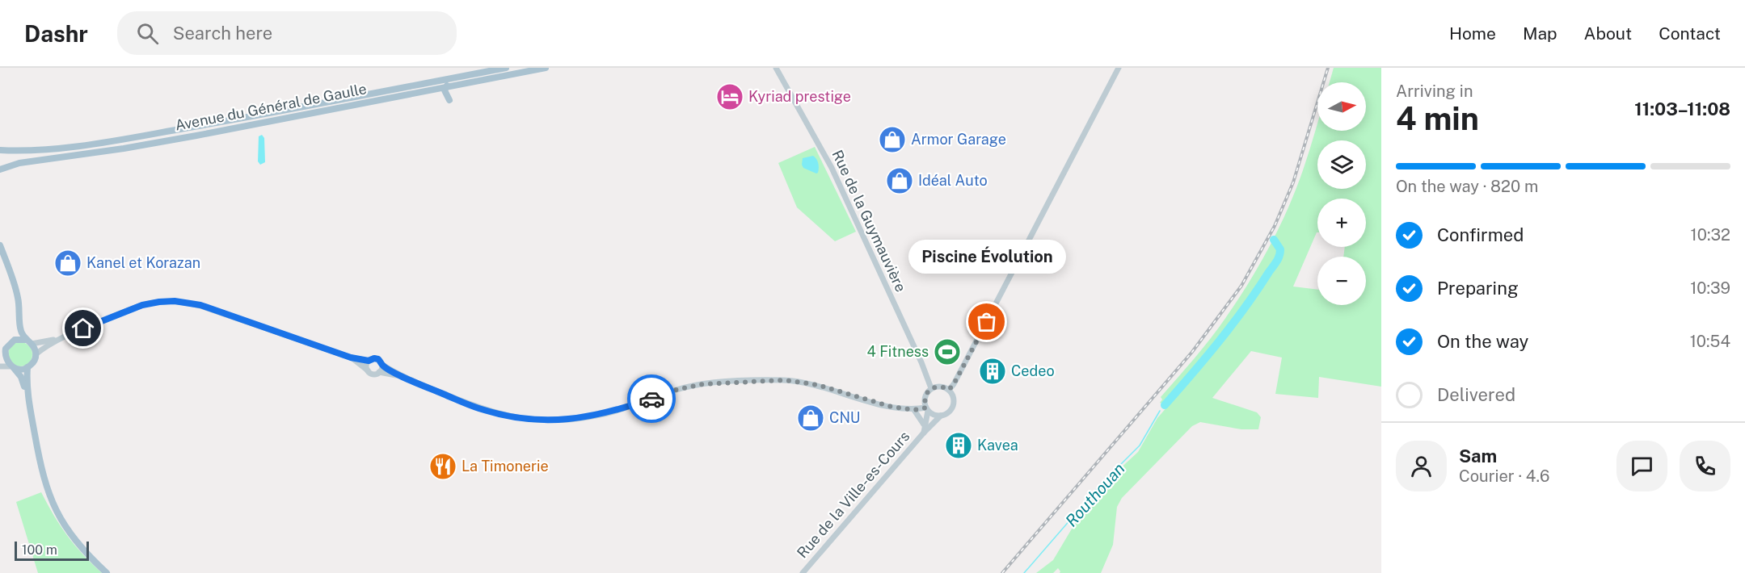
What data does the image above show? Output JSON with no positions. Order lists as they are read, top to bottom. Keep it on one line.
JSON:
{"streets":{"main road":["Avenue du Général de Gaulle"],"street":["Rue de la Guymauvière","Rue de la Ville-es-Cours"]},"crossings":[["Rue de la Guymauvière","Rue de la Ville-es-Cours"]],"water":["Routhouan"],"places":{"hotel":["Kyriad prestige"],"shop":["Armor Garage","Idéal Auto","Kanel et Korazan","CNU"],"other":["Piscine Évolution"],"sports":["4 Fitness"],"building":["Cedeo","Kavea"],"restaurant":["La Timonerie"]},"scale_bar":"100 m","north":"right","page":{"header":"Dashr","search":"Search here","nav":["Home","Map","About","Contact"],"heading":["4 min","Arriving in","11:03–11:08"],"panel":["Sam","Courier · 4.6"],"map_buttons":["+","−"],"bar":"On the way · 820 m","list":[["Confirmed","10:32"],["Preparing","10:39"],["On the way","10:54"],"Delivered"],"bubble":"Piscine Évolution","scale":"100 m"}}
